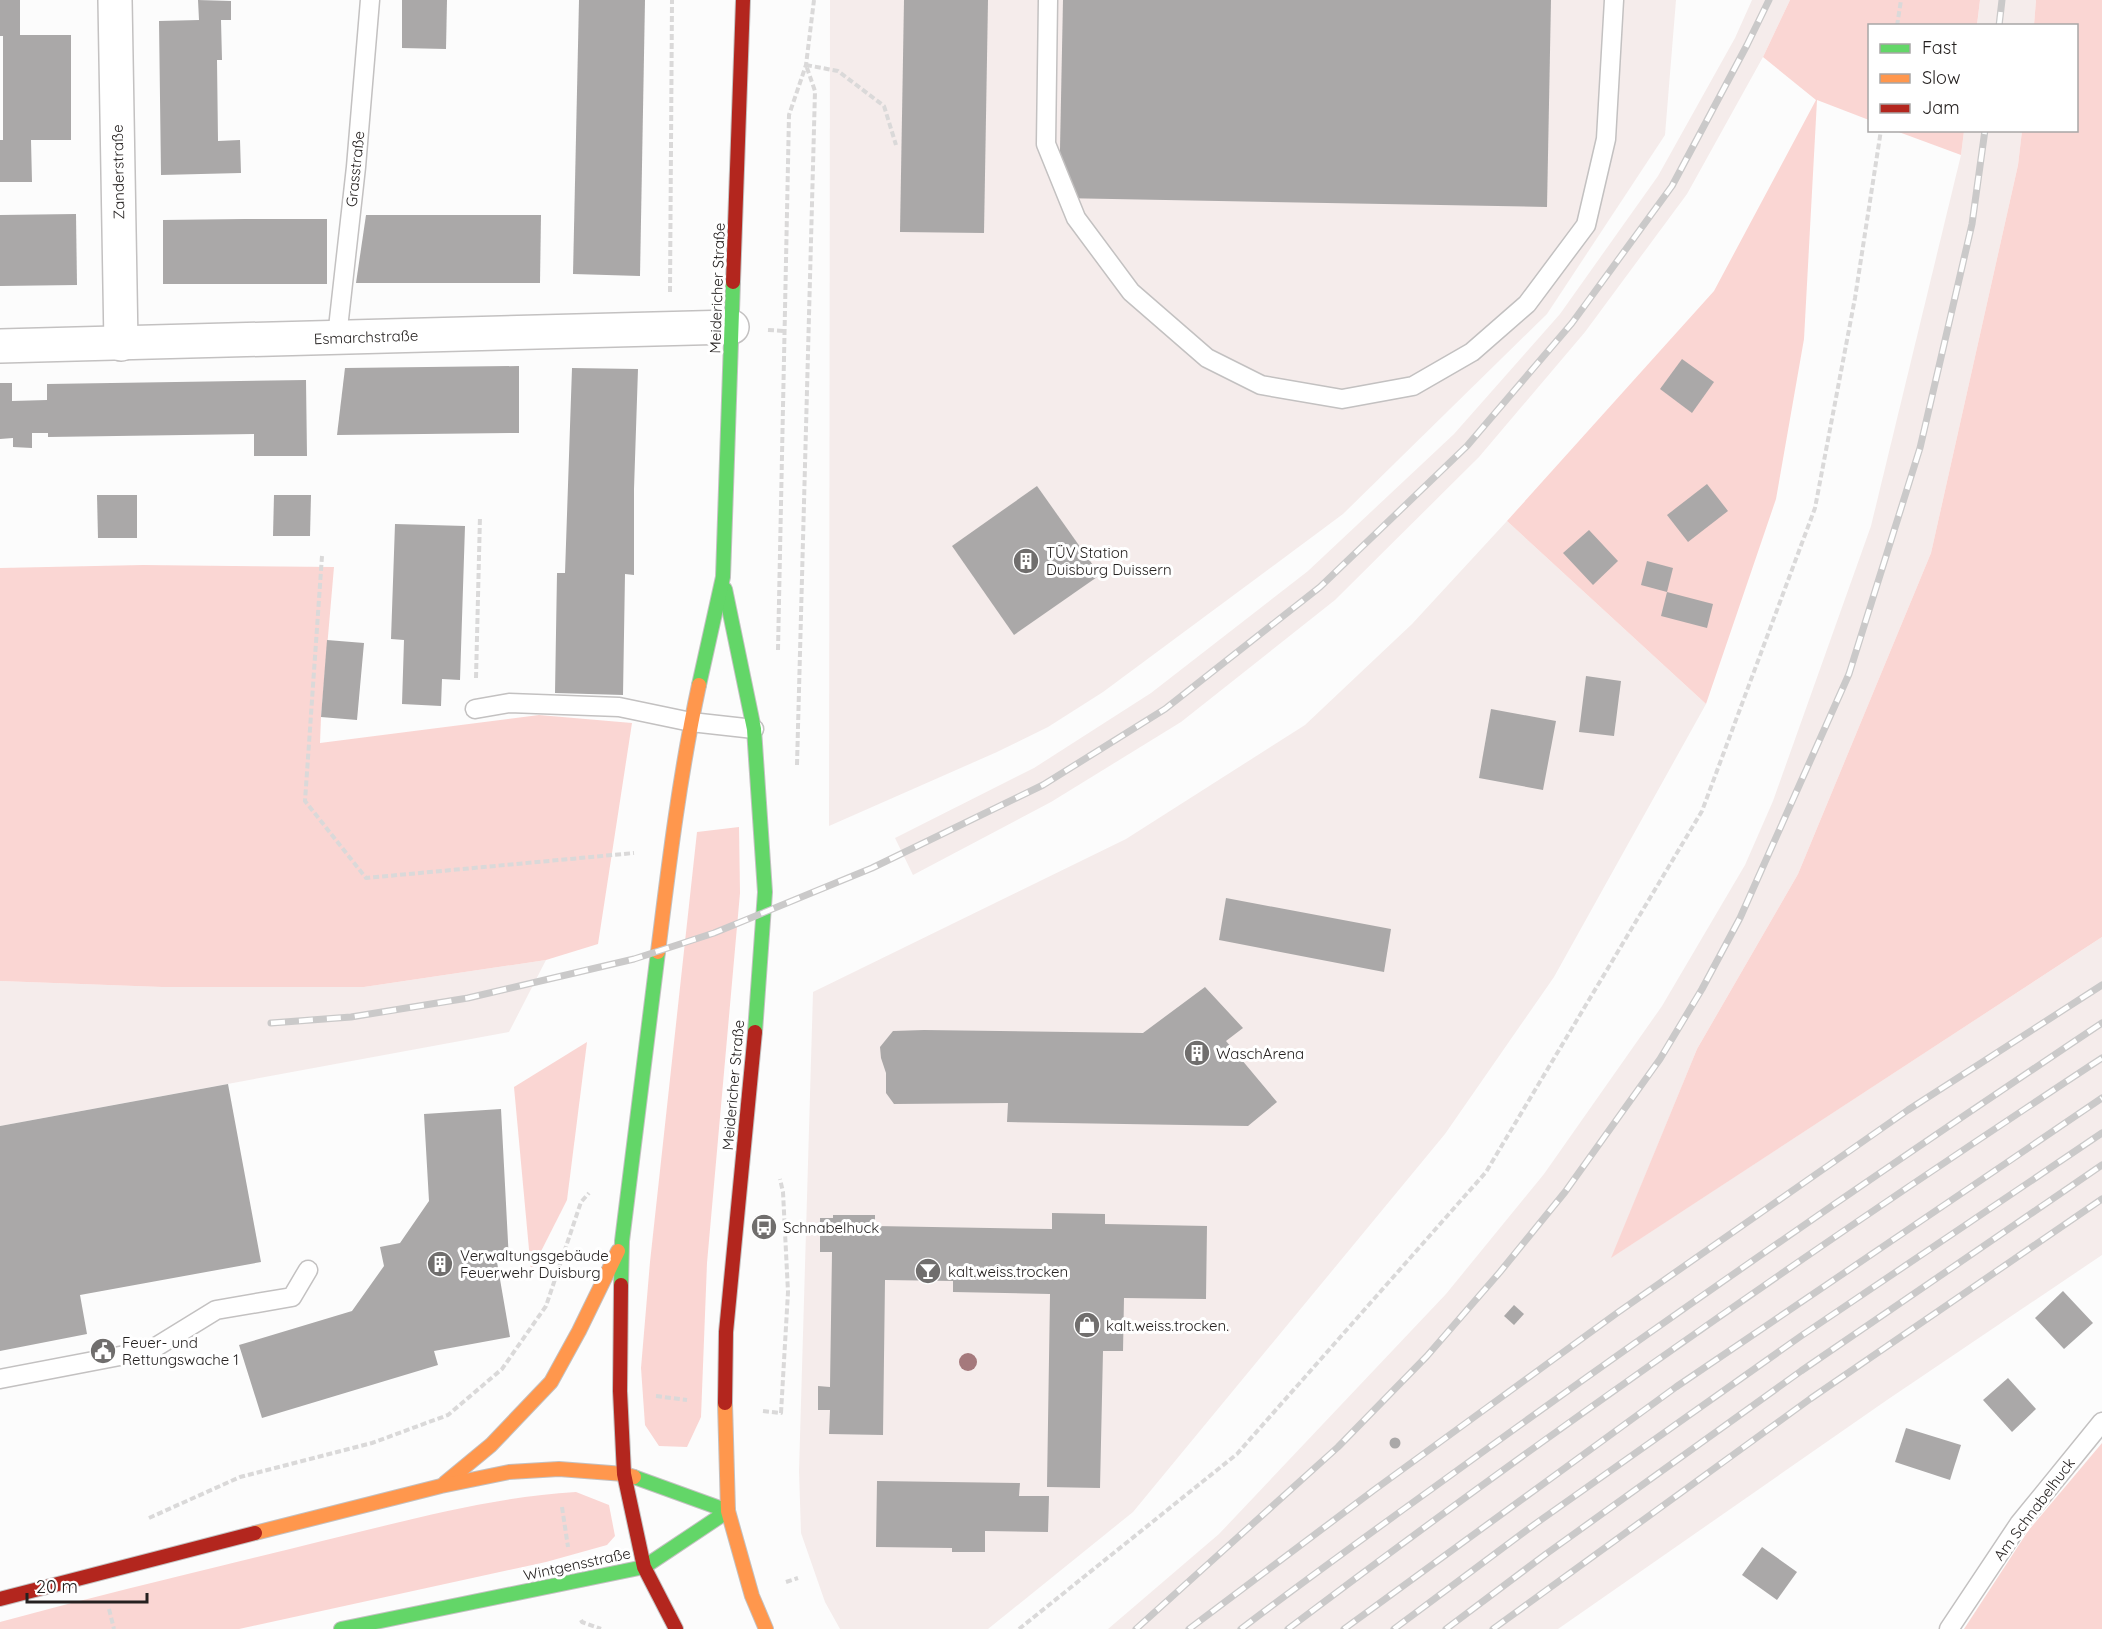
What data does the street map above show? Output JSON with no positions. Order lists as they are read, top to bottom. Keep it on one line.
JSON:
{"streets":{"main road":["Meidericher Straße","Wintgensstraße"],"street":["Zanderstraße","Esmarchstraße"],"lane":["Grasstraße","Am Schnabelhuck"]},"crossings":[["Grasstraße","Esmarchstraße"],["Zanderstraße","Esmarchstraße"],["Meidericher Straße","Esmarchstraße"],["Meidericher Straße","Wintgensstraße"]],"places":{"building":["TÜV Station Duisburg Duissern","WaschArena","Verwaltungsgebäude Feuerwehr Duisburg"],"bus stop":["Schnabelhuck"],"bar":["kalt.weiss.trocken"],"shop":["kalt.weiss.trocken."],"public building":["Feuer- und Rettungswache 1"]},"legend":["Fast","Slow","Jam"],"scale_bar":"20 m"}
